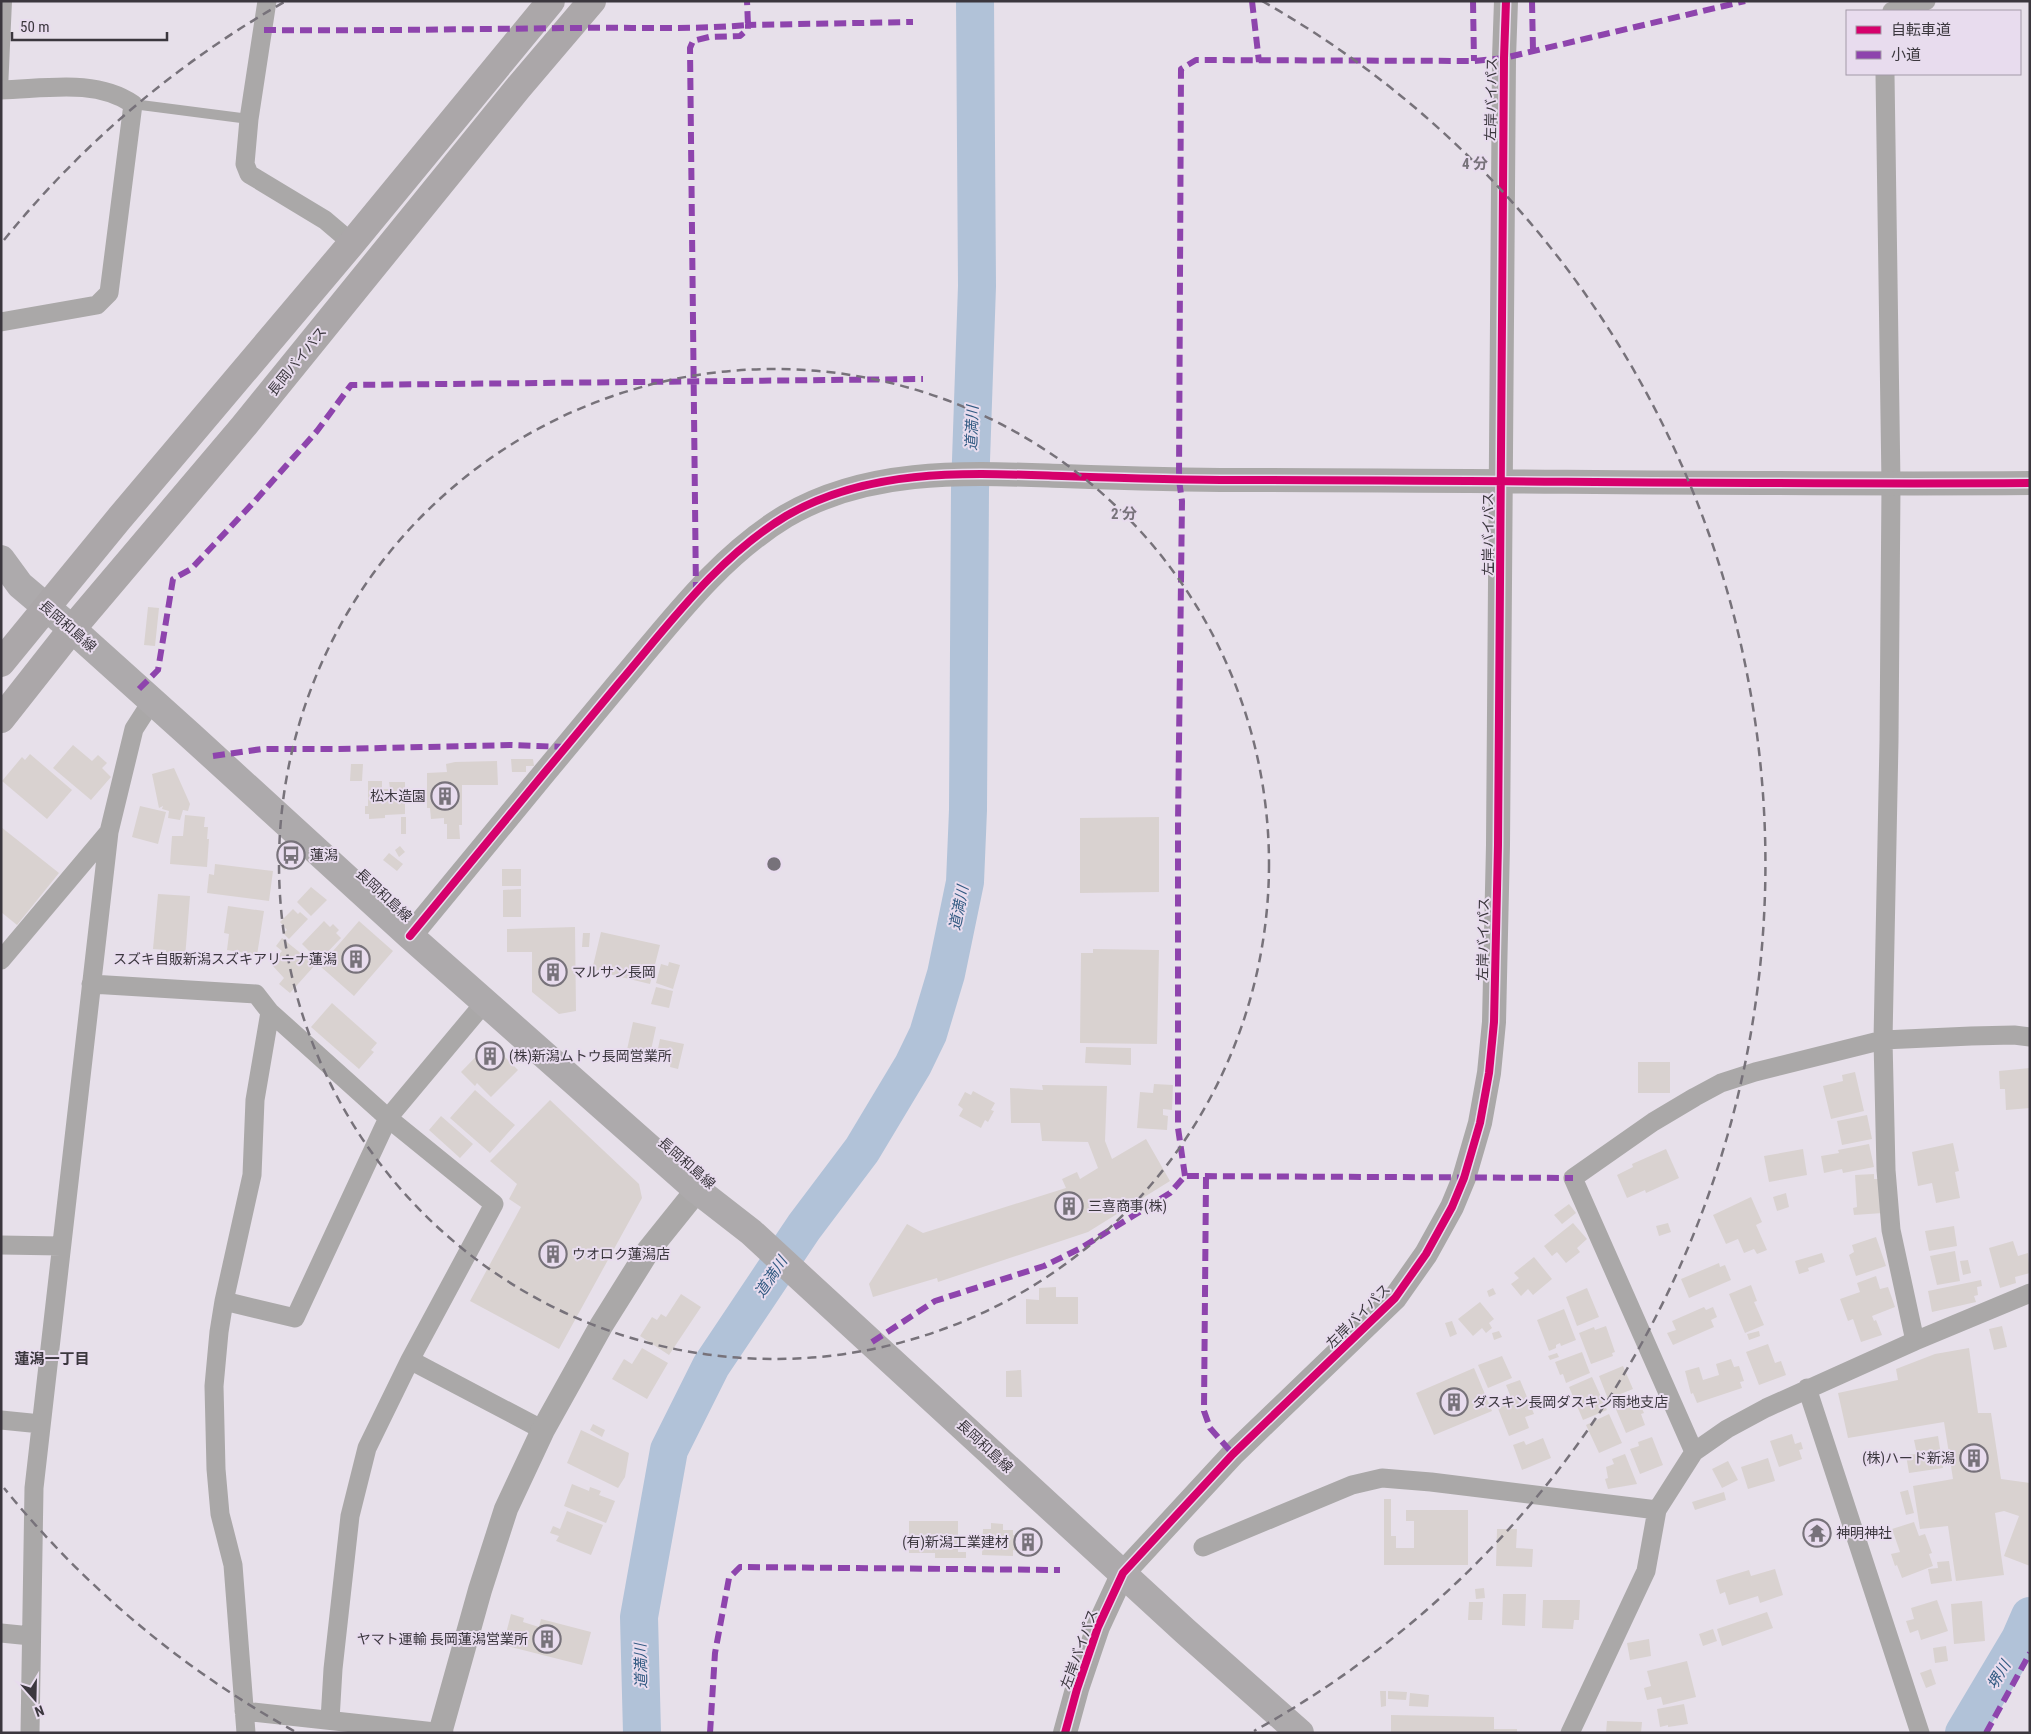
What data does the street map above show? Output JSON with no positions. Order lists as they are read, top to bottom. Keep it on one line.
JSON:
{"streets":{"highway":["長岡バイパス"],"main road":["長岡和島線"],"street":["左岸バイパス"]},"crossings":[["左岸バイパス","長岡和島線"],["長岡バイパス","長岡和島線"]],"districts":["蓮潟一丁目"],"water":["道満川","堺川"],"places":{"building":["松木造園","スズキ自販新潟スズキアリーナ蓮潟","マルサン長岡","(株)新潟ムトウ長岡営業所","三喜商事(株)","ウオロク蓮潟店","ダスキン長岡ダスキン雨地支店","(株)ハード新潟","(有)新潟工業建材","ヤマト運輸 長岡蓮潟営業所"],"bus stop":["蓮潟"],"temple":["神明神社"]},"legend":["自転車道","小道"],"scale_bar":"50 m","north":"bottom","rings":["4 分","2 分"]}
